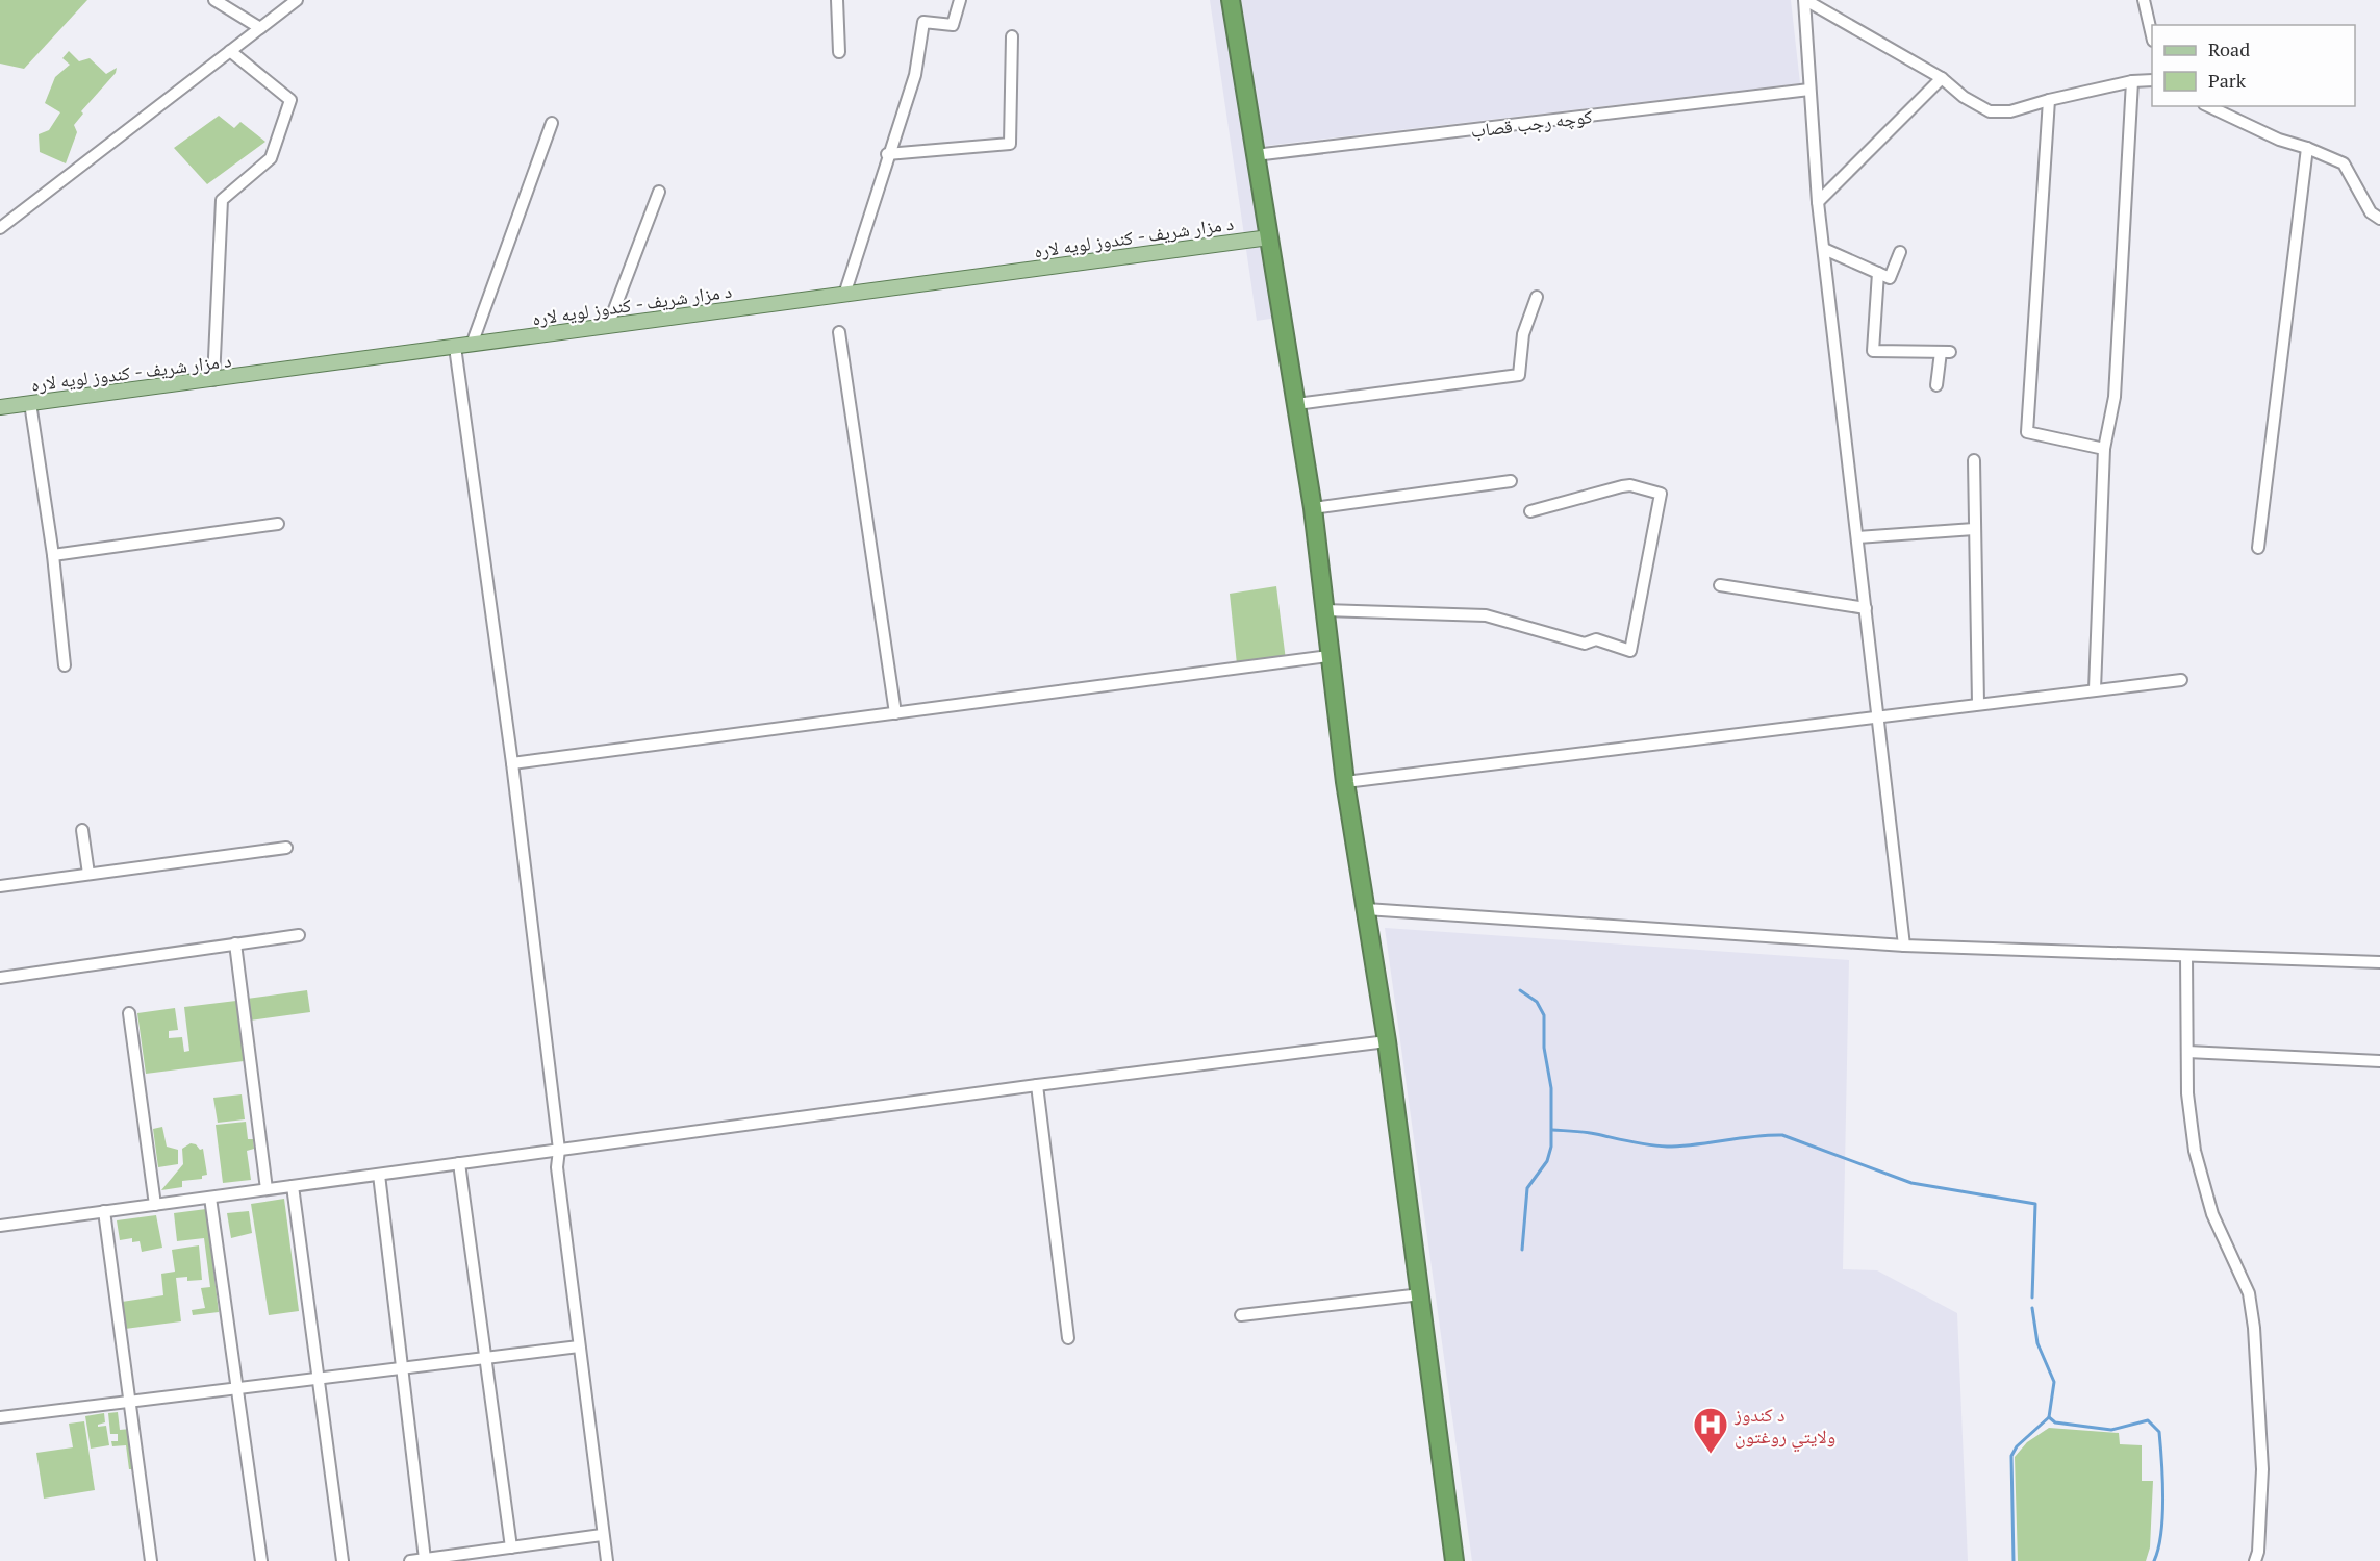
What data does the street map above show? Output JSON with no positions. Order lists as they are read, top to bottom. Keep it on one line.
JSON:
{"streets":{"main road":["د مزار شریف - کندوز لویه لاره"],"street":["کوچه رجب قصاب"]},"places":{"hospital":["د کندوز ولایتي روغتون"]},"legend":["Road","Park"]}
